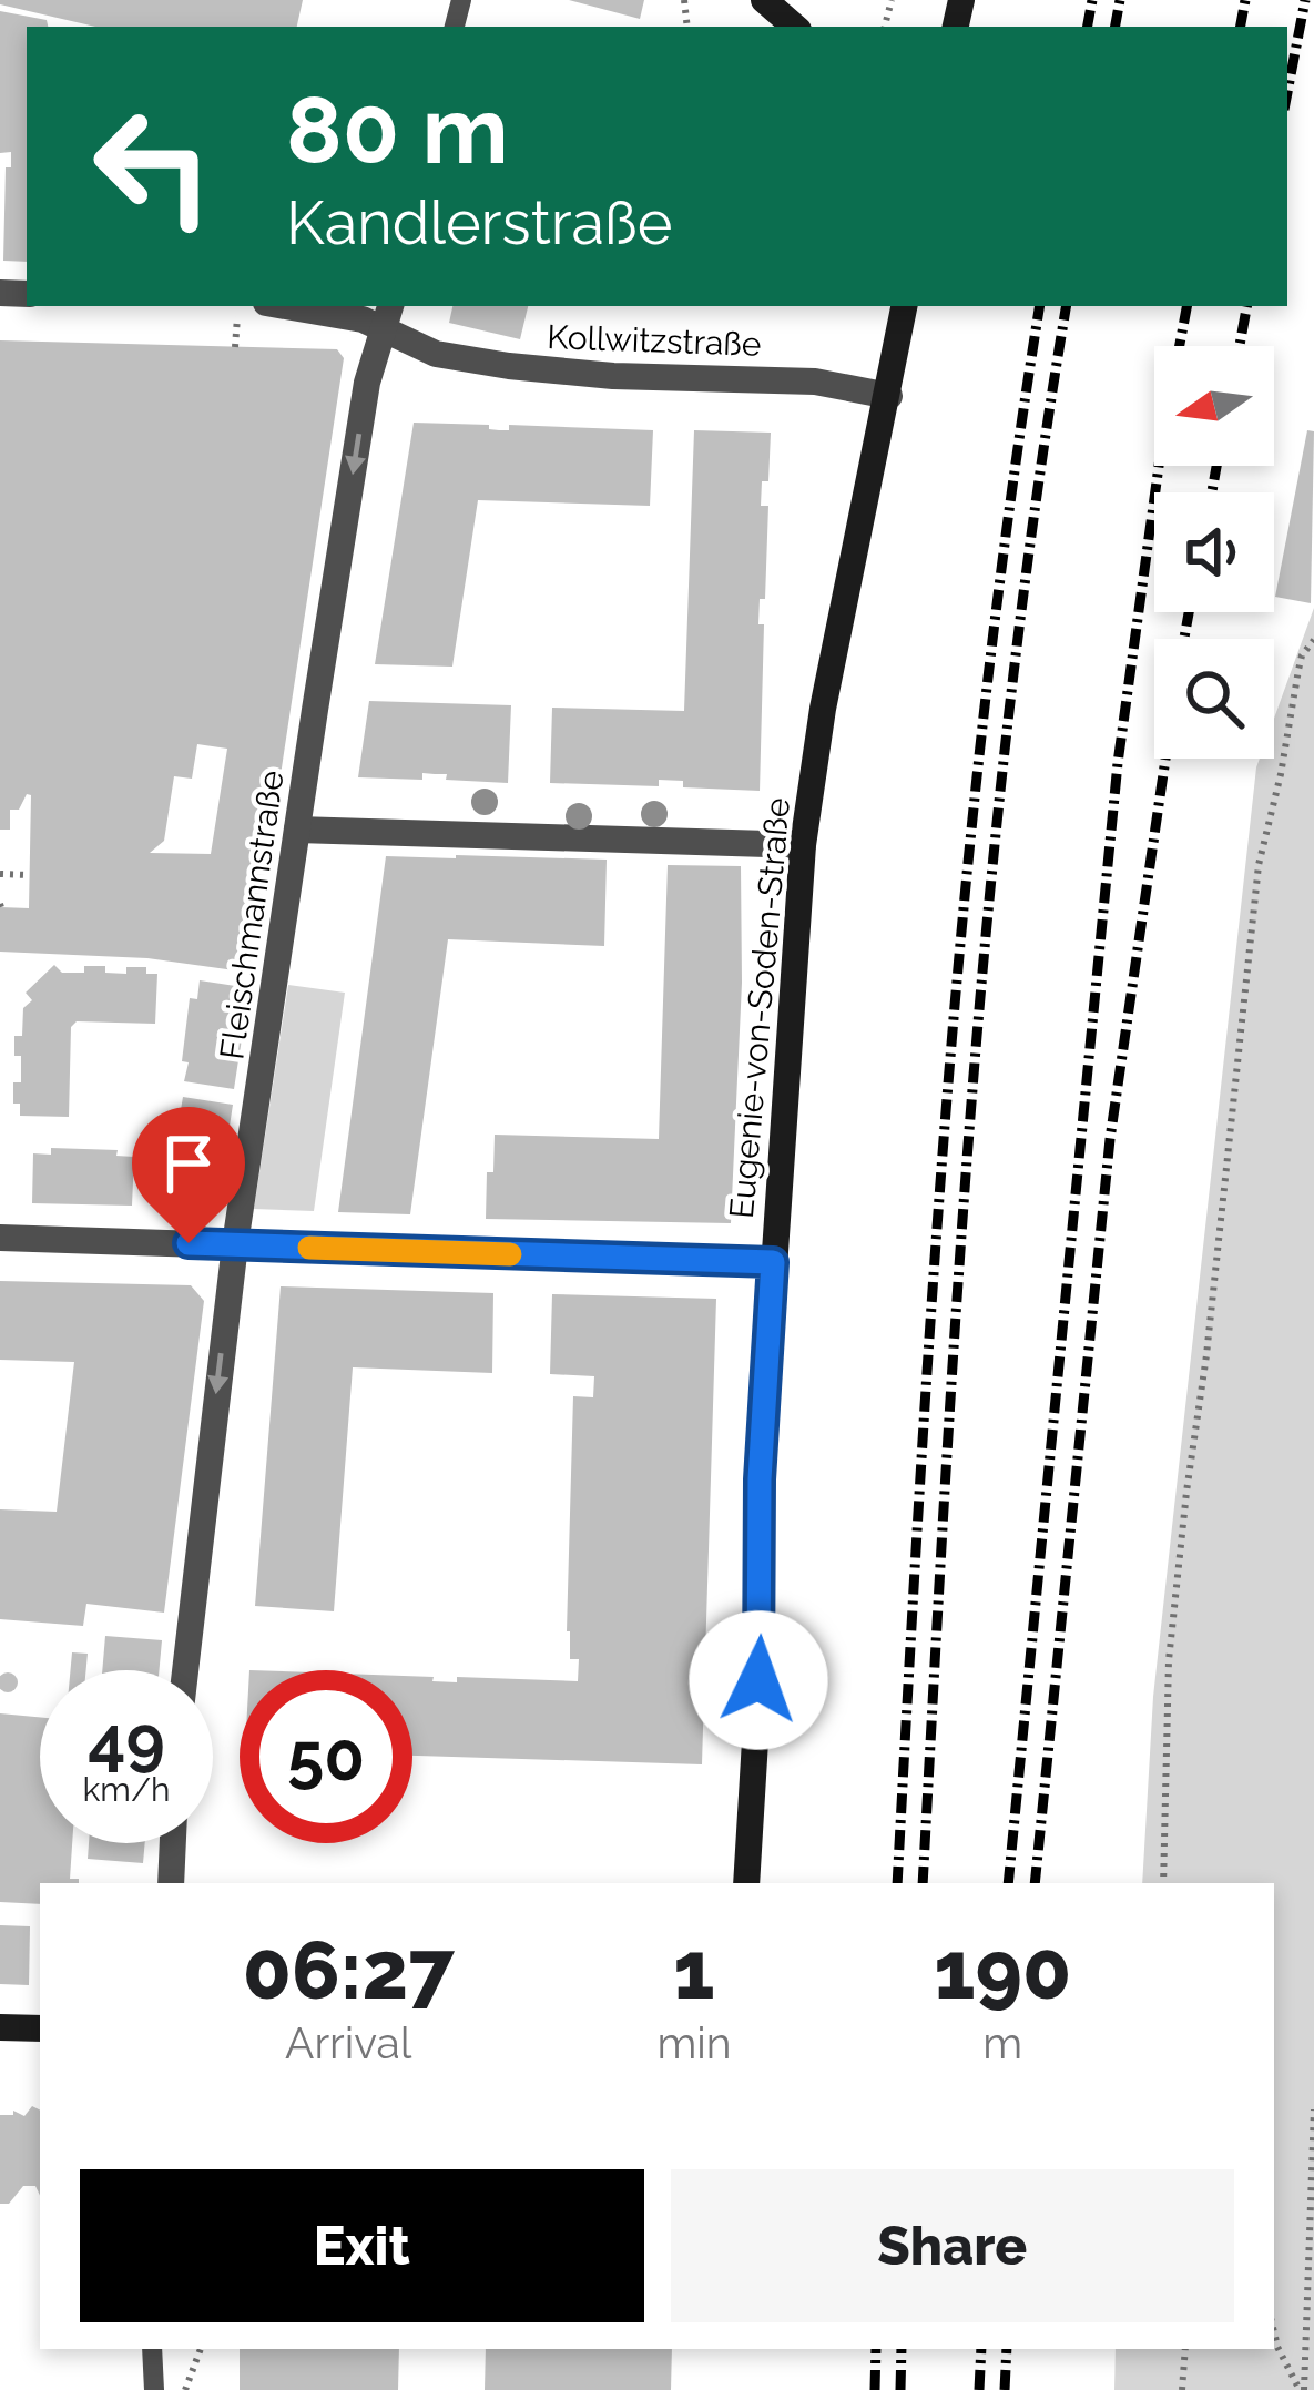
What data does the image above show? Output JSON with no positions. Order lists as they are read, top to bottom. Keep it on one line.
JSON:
{"streets":{"main road":["Eugenie-von-Soden-Straße"],"street":["Kollwitzstraße","Fleischmannstraße"]},"crossings":[["Kollwitzstraße","Fleischmannstraße"],["Kollwitzstraße","Eugenie-von-Soden-Straße"]],"one_way":["Fleischmannstraße"],"north":"left","page":{"turn":["80 m","Kandlerstraße"],"speed":"49 km/h","limit":"50","eta":["06:27","Arrival","1","min","190","m"],"buttons":["Exit","Share"]}}
